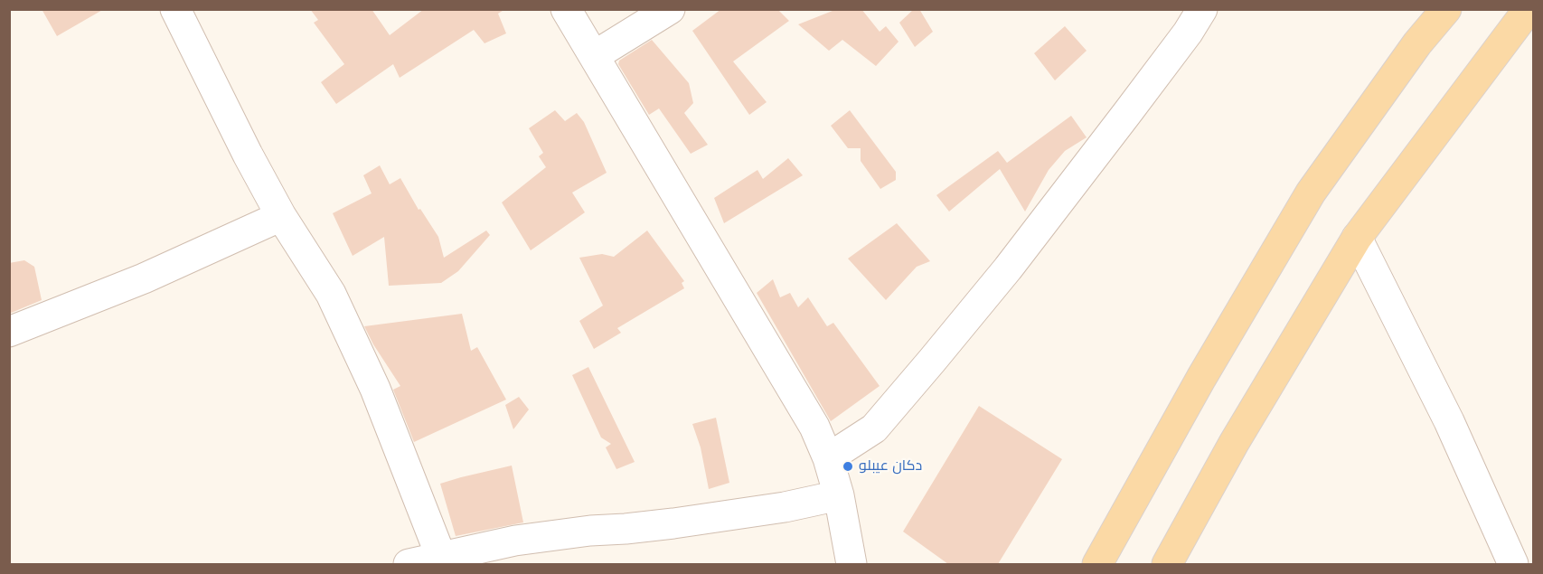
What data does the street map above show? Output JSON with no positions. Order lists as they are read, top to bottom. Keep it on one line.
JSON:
{"places":["دكان عيبلو"]}
